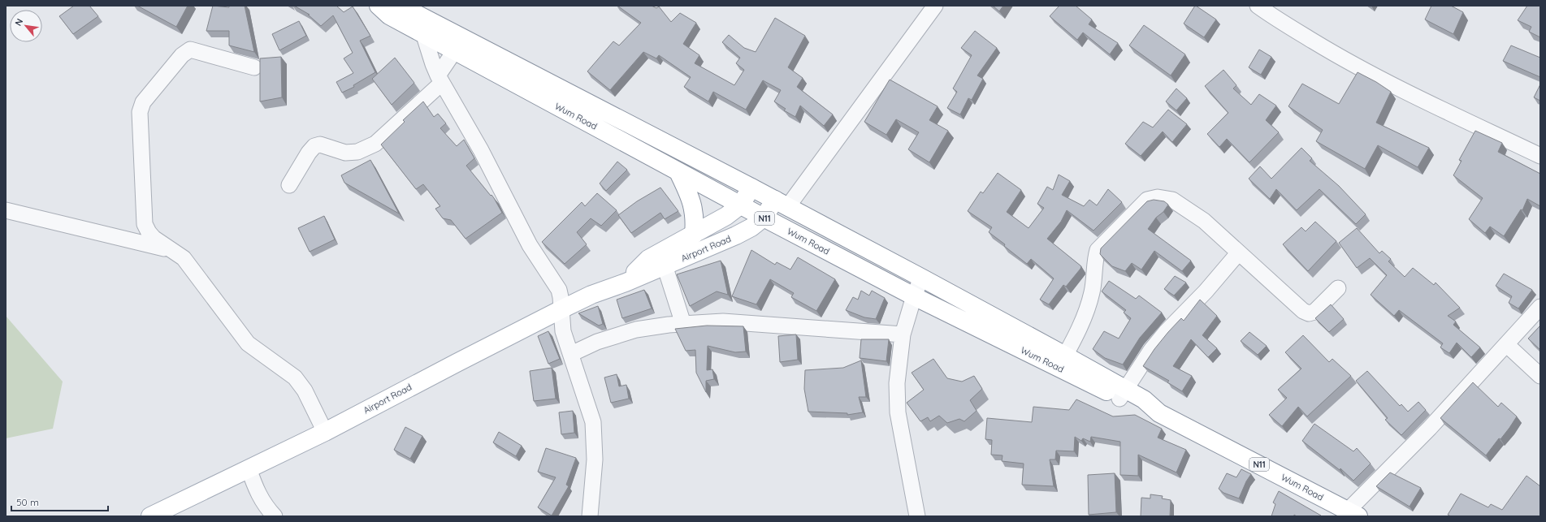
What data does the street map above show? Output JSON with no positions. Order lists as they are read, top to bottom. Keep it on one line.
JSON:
{"streets":{"main road":["Wum Road","N11","Airport Road"]},"crossings":[["Wum Road","Airport Road"]],"scale_bar":"50 m","north":"top left"}
